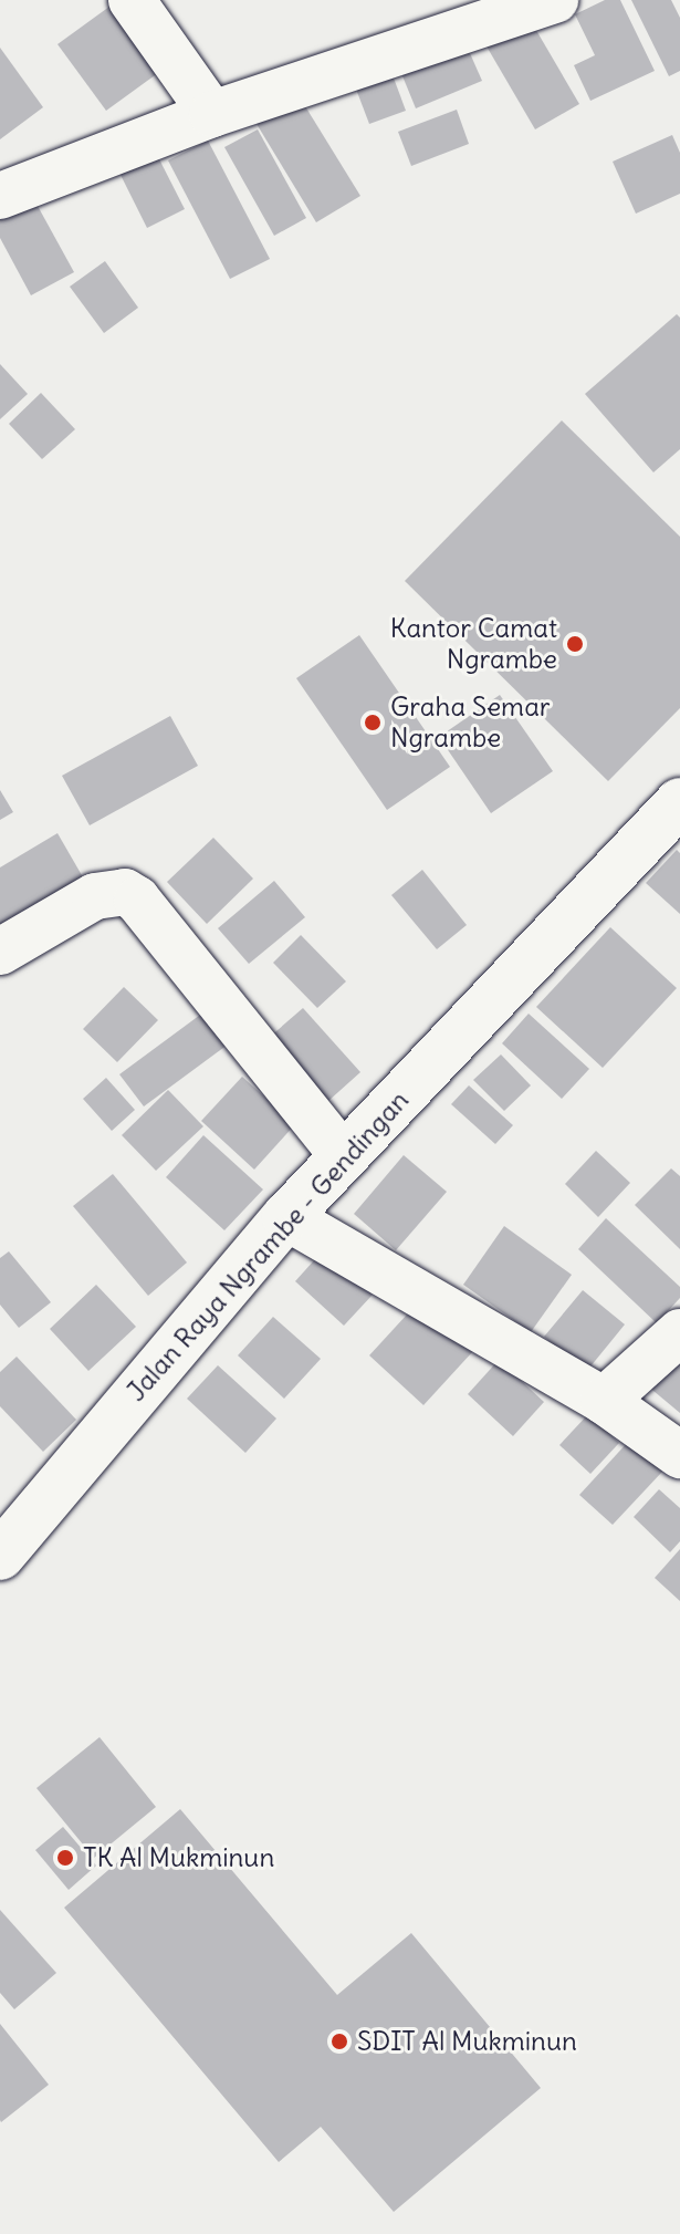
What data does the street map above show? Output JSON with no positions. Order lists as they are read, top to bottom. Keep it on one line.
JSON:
{"streets":{"main road":["Jalan Raya Ngrambe - Gendingan"]},"places":["Kantor Camat Ngrambe","Graha Semar Ngrambe","TK Al Mukminun","SDIT Al Mukminun"]}
